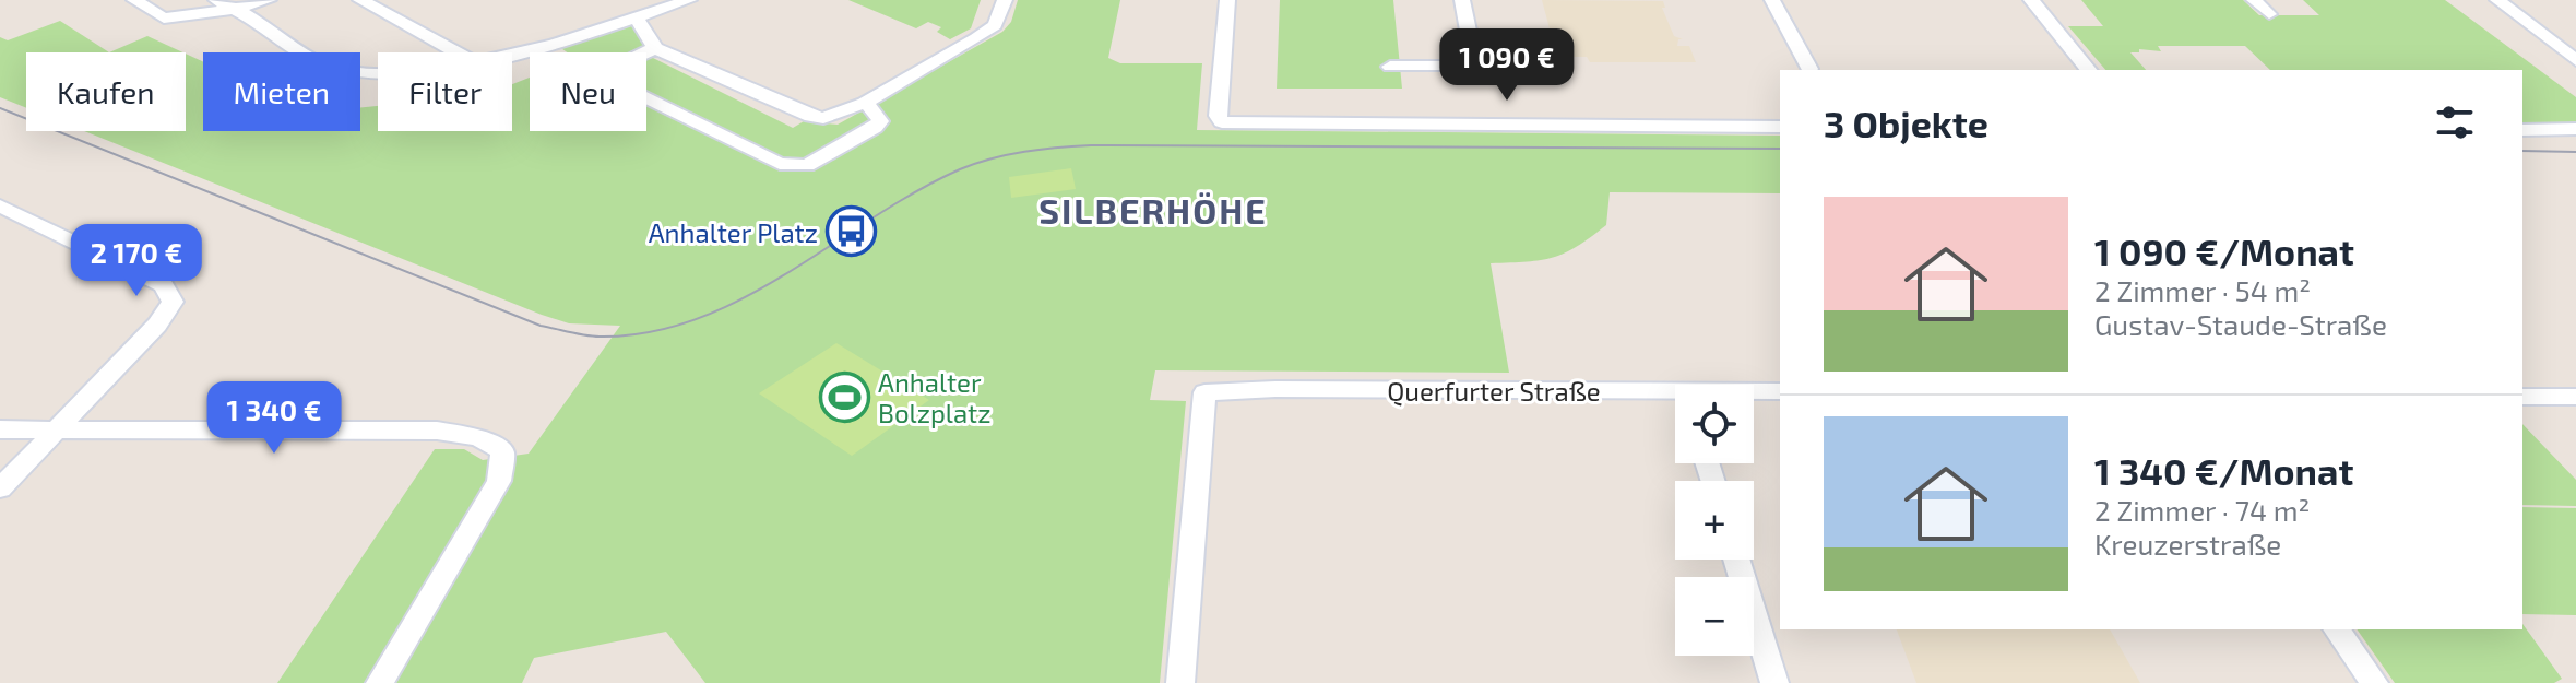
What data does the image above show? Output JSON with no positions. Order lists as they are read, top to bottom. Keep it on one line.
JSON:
{"streets":{"street":["Querfurter Straße"]},"districts":["SILBERHÖHE"],"places":{"bus stop":["Anhalter Platz"],"sports":["Anhalter Bolzplatz"]},"page":{"price":["1 090 €","2 170 €","1 340 €"],"chip":["Kaufen","Mieten","Filter","Neu"],"heading":"3 Objekte","list":[{"name":"1 090 €/Monat","note":"2 Zimmer · 54 m² · Gustav-Staude-Straße"},{"name":"1 340 €/Monat","note":"2 Zimmer · 74 m² · Kreuzerstraße"}],"map_buttons":["+","−"]}}
